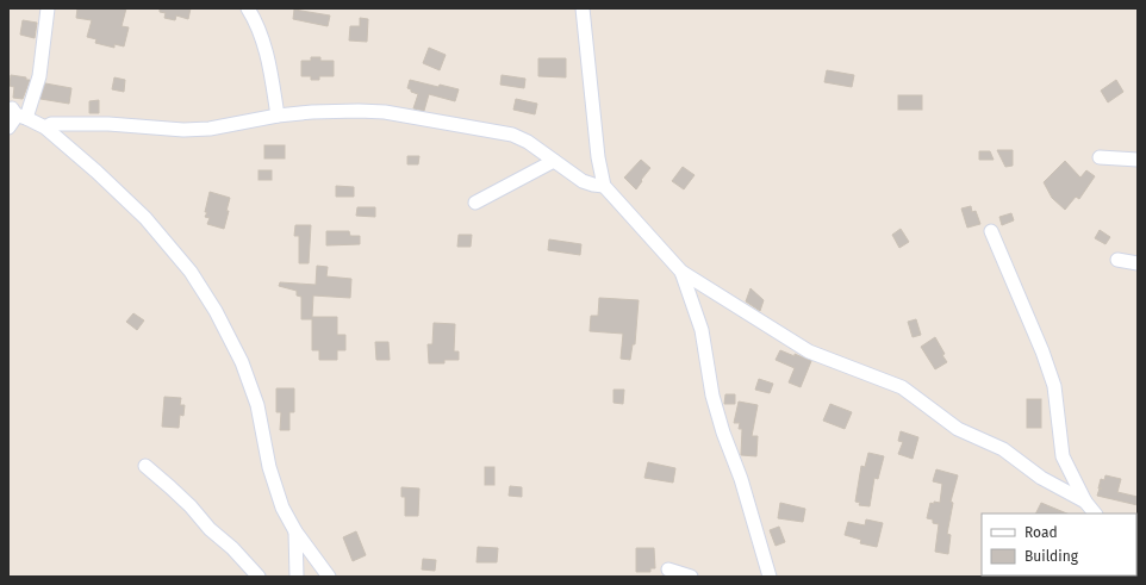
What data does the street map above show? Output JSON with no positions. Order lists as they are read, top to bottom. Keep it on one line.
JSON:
{"legend":["Road","Building"]}
